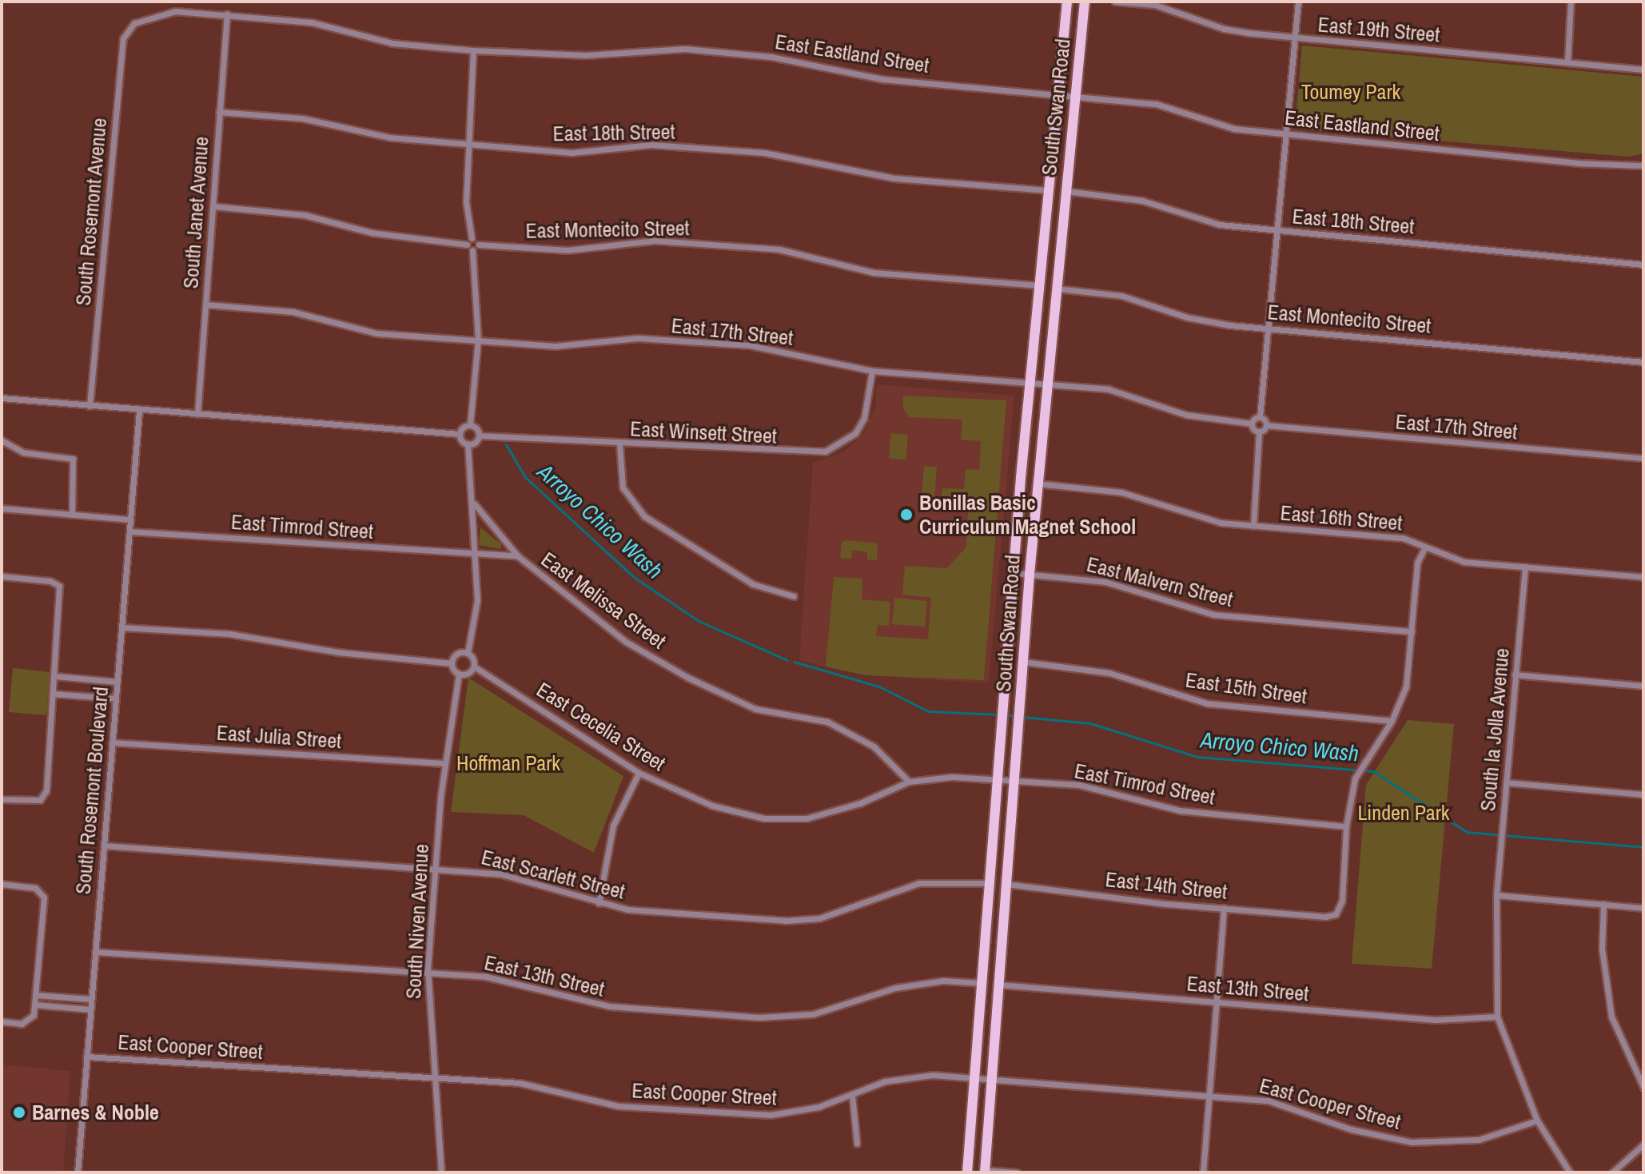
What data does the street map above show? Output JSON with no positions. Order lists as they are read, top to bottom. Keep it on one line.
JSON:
{"streets":{"main road":["South Swan Road"],"street":["East 19th Street","East Eastland Street","East 18th Street","South Rosemont Avenue","South Janet Avenue","East Montecito Street","East 17th Street","East Winsett Street","East 16th Street","East Timrod Street","East Malvern Street","East Melissa Street","East 15th Street","East Cecelia Street","South la Jolla Avenue","East Julia Street","South Rosemont Boulevard","East Scarlett Street","East 14th Street","South Niven Avenue","East 13th Street","East Cooper Street"]},"crossings":[["East Eastland Street","South Swan Road"],["East Eastland Street","South Rosemont Avenue"],["East Eastland Street","South Janet Avenue"],["South Swan Road","East 18th Street"],["South Swan Road","East Montecito Street"],["South Swan Road","East 17th Street"],["South Swan Road","East 16th Street"],["South Swan Road","East Timrod Street"],["South Swan Road","East Malvern Street"],["South Swan Road","East 15th Street"],["South Swan Road","East Cecelia Street"],["South Swan Road","East Scarlett Street"],["South Swan Road","East 14th Street"],["South Swan Road","East 13th Street"],["South Swan Road","East Cooper Street"],["East 18th Street","South Janet Avenue"],["South Janet Avenue","East 17th Street"],["East 17th Street","East Winsett Street"],["East 16th Street","South la Jolla Avenue"],["East Timrod Street","East Melissa Street"],["East Timrod Street","East Cecelia Street"],["East Timrod Street","South Rosemont Boulevard"],["East Timrod Street","East 14th Street"],["East Melissa Street","East Cecelia Street"],["East Cecelia Street","South Niven Avenue"],["South la Jolla Avenue","East 13th Street"],["East Julia Street","South Rosemont Boulevard"],["East Julia Street","South Niven Avenue"],["South Rosemont Boulevard","East Scarlett Street"],["South Rosemont Boulevard","East 13th Street"],["South Rosemont Boulevard","East Cooper Street"],["East Scarlett Street","South Niven Avenue"],["South Niven Avenue","East 13th Street"],["South Niven Avenue","East Cooper Street"]],"water":["Arroyo Chico Wash"],"parks":["Toumey Park","Hoffman Park","Linden Park"],"places":["Bonillas Basic Curriculum Magnet School","Barnes & Noble"]}
